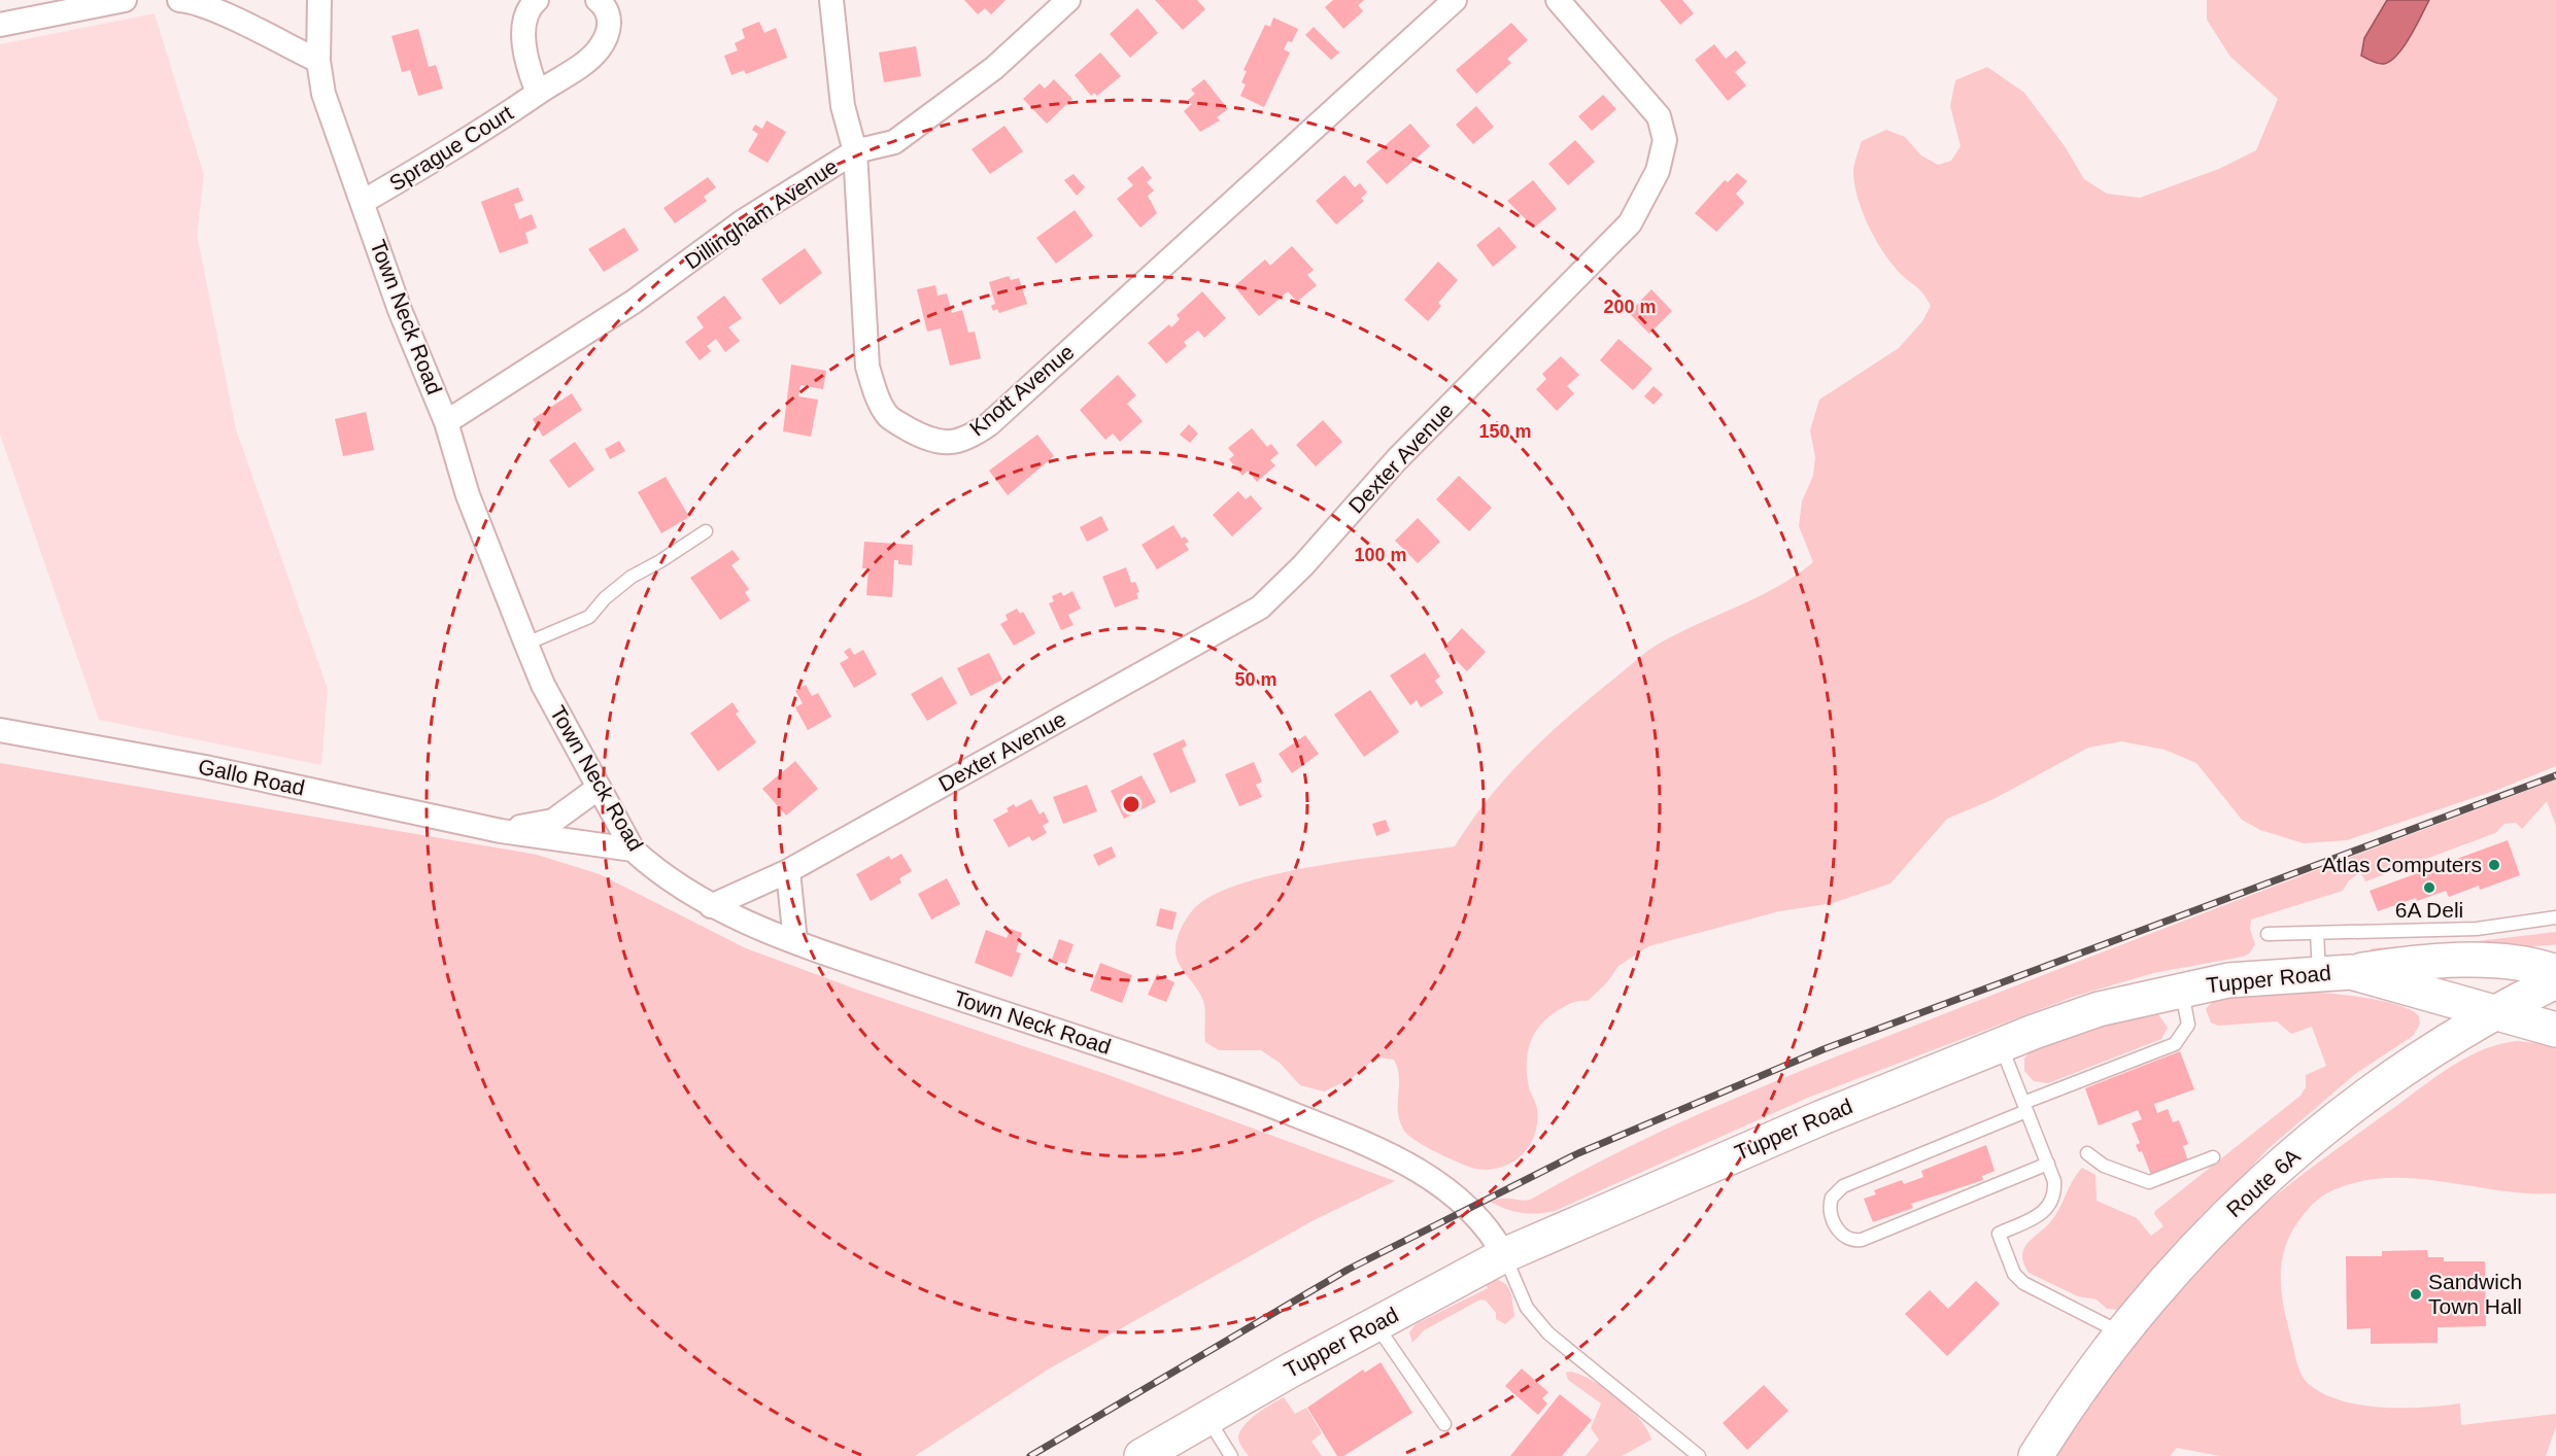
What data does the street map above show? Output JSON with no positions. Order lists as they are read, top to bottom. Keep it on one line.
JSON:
{"streets":{"main road":["Tupper Road","Route 6A"],"street":["Sprague Court","Dillingham Avenue","Town Neck Road","Knott Avenue","Dexter Avenue","Gallo Road"]},"crossings":[["Sprague Court","Town Neck Road"],["Dillingham Avenue","Town Neck Road"],["Dillingham Avenue","Knott Avenue"],["Town Neck Road","Dexter Avenue"],["Town Neck Road","Gallo Road"],["Town Neck Road","Tupper Road"],["Tupper Road","Route 6A"]],"places":["Atlas Computers","6A Deli","Sandwich Town Hall"],"rings":["200 m","150 m","100 m","50 m"]}
